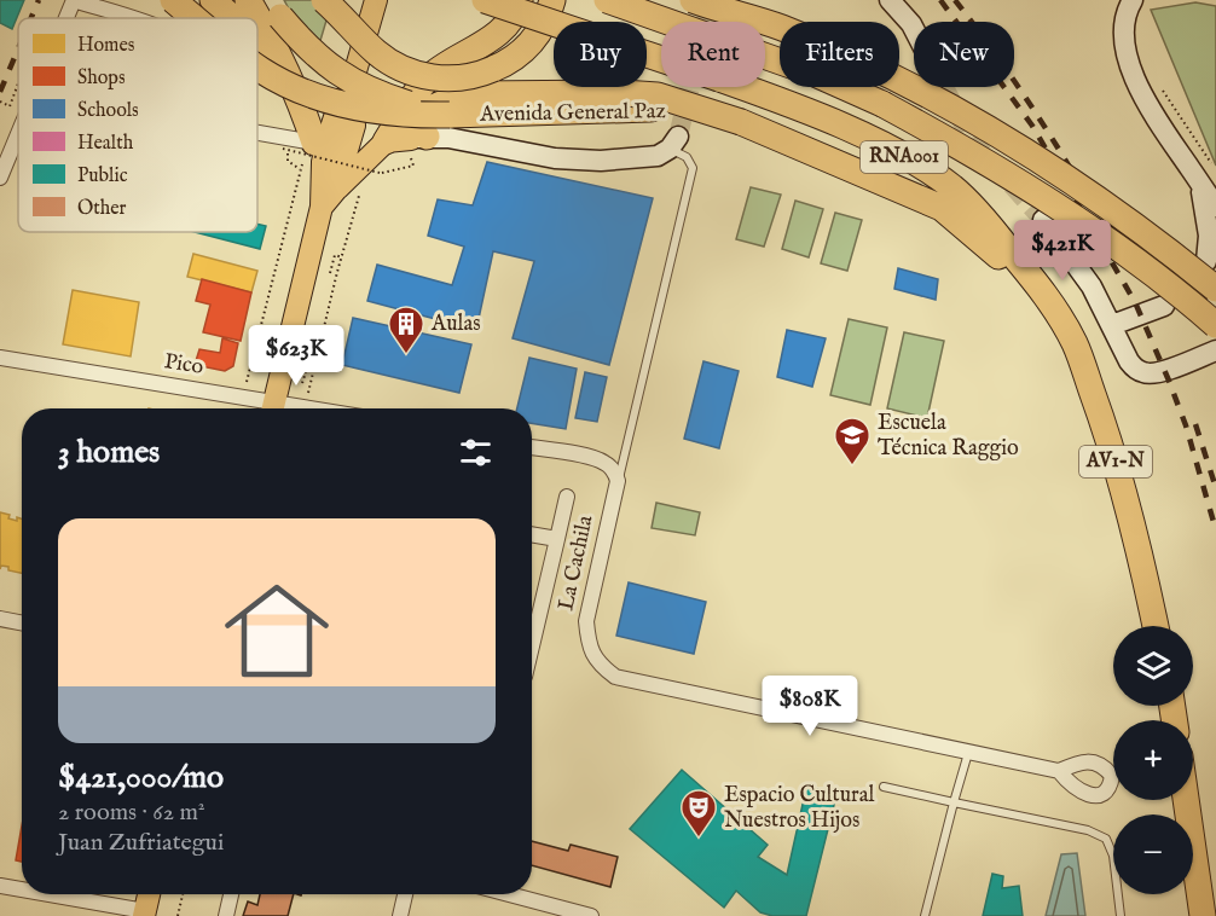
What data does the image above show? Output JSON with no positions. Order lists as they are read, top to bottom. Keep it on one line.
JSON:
{"streets":{"highway":["Avenida General Paz","RNA001","AV1-N"],"street":["Pico","La Cachila"]},"crossings":[["Avenida General Paz","RNA001"],["Avenida General Paz","AV1-N"],["RNA001","AV1-N"]],"places":{"building":["Aulas"],"school or university":["Escuela Técnica Raggio"],"theatre":["Espacio Cultural Nuestros Hijos"]},"legend":["Homes","Shops","Schools","Health","Public","Other"],"page":{"chip":["Buy","Rent","Filters","New"],"price":["$421K","$623K","$808K"],"heading":"3 homes","list":[{"name":"$421,000/mo","note":"2 rooms · 62 m² · Juan Zufriategui"}],"map_buttons":["+","−"]}}
